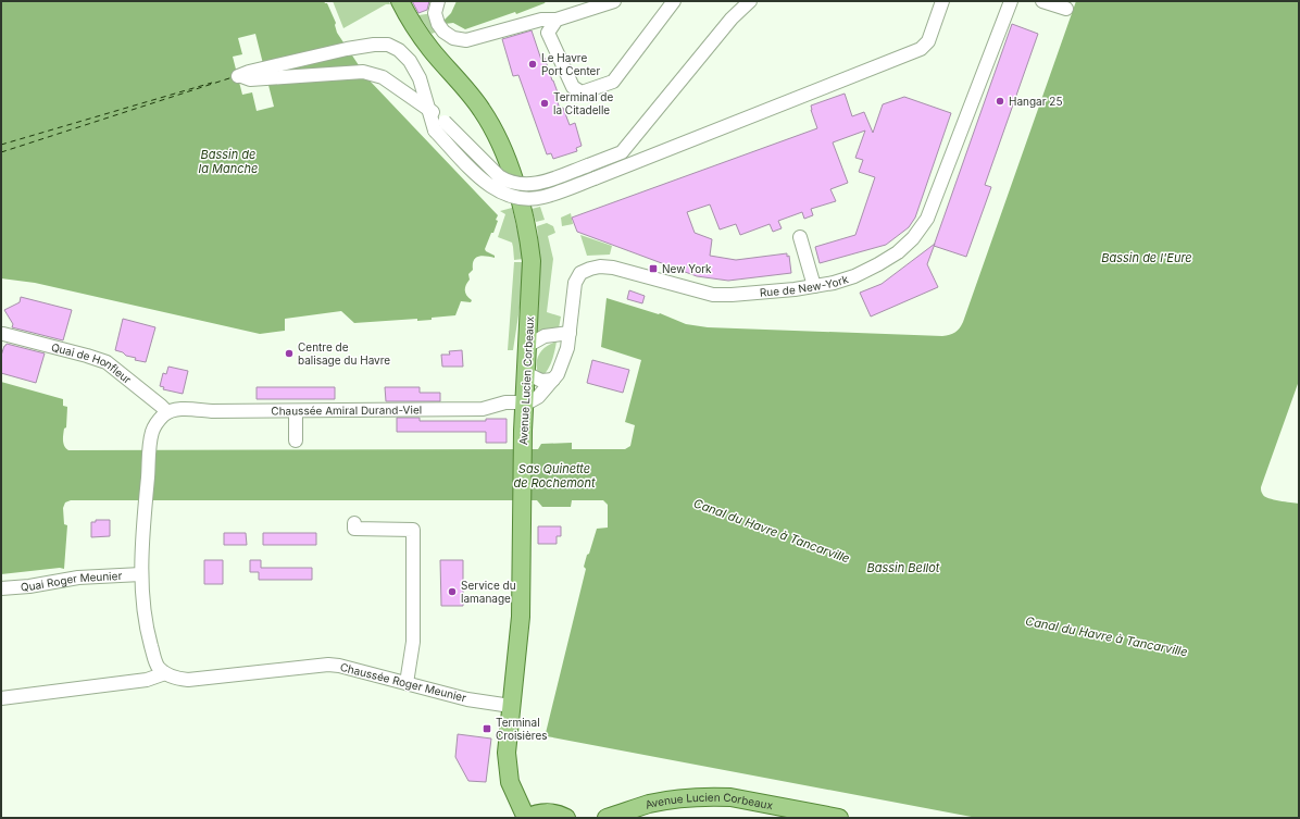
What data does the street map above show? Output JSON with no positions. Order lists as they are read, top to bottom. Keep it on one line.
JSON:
{"streets":{"main road":["Avenue Lucien Corbeaux"],"street":["Rue de New-York","Quai de Honfleur","Chaussée Amiral Durand-Viel","Quai Roger Meunier","Chaussée Roger Meunier"]},"crossings":[["Rue de New-York","Avenue Lucien Corbeaux"],["Rue de New-York","Chaussée Amiral Durand-Viel"],["Quai de Honfleur","Chaussée Amiral Durand-Viel"],["Avenue Lucien Corbeaux","Chaussée Amiral Durand-Viel"],["Avenue Lucien Corbeaux","Chaussée Roger Meunier"]],"water":["Bassin de la Manche","Bassin de l'Eure","Sas Quinette de Rochemont","Canal du Havre à Tancarville","Bassin Bellot"],"places":{"other":["Le Havre Port Center","Hangar 25","Terminal de la Citadelle","Centre de balisage du Havre","Service du lamanage"],"transit":["New York","Terminal Croisières"]}}
